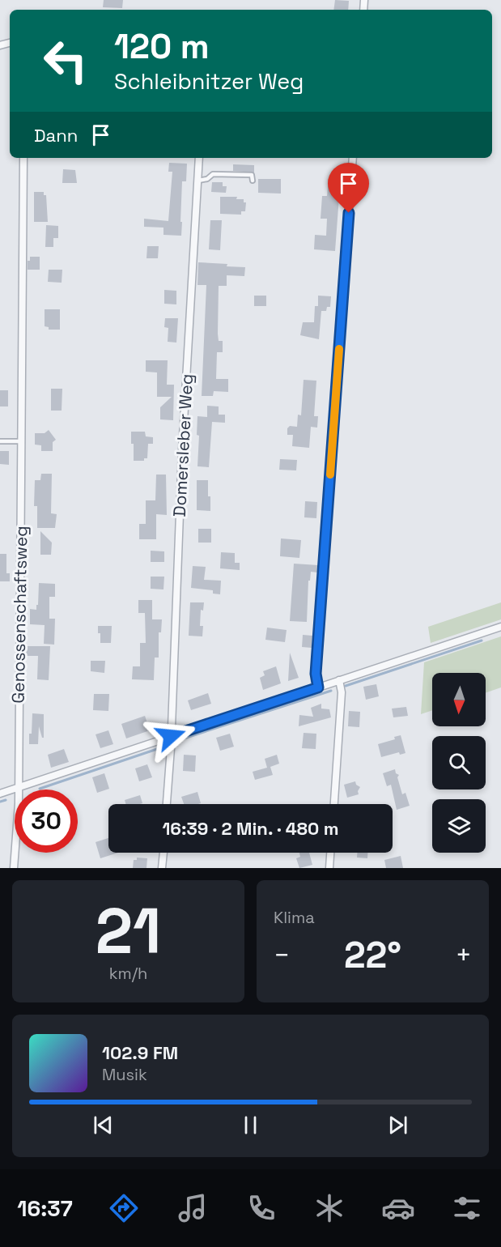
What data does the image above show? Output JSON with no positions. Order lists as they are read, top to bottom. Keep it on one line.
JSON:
{"streets":{"street":["Domersleber Weg","Genossenschaftsweg"]},"north":"bottom","page":{"turn":["120 m","Schleibnitzer Weg"],"then":"Dann","limit":"30","trip":"16:39 · 2 Min. · 480 m","tile":[["21","km/h"],"Klima"],"heat":["−","22°","+"],"song":["102.9 FM","Musik"],"tabs":"16:37"}}
